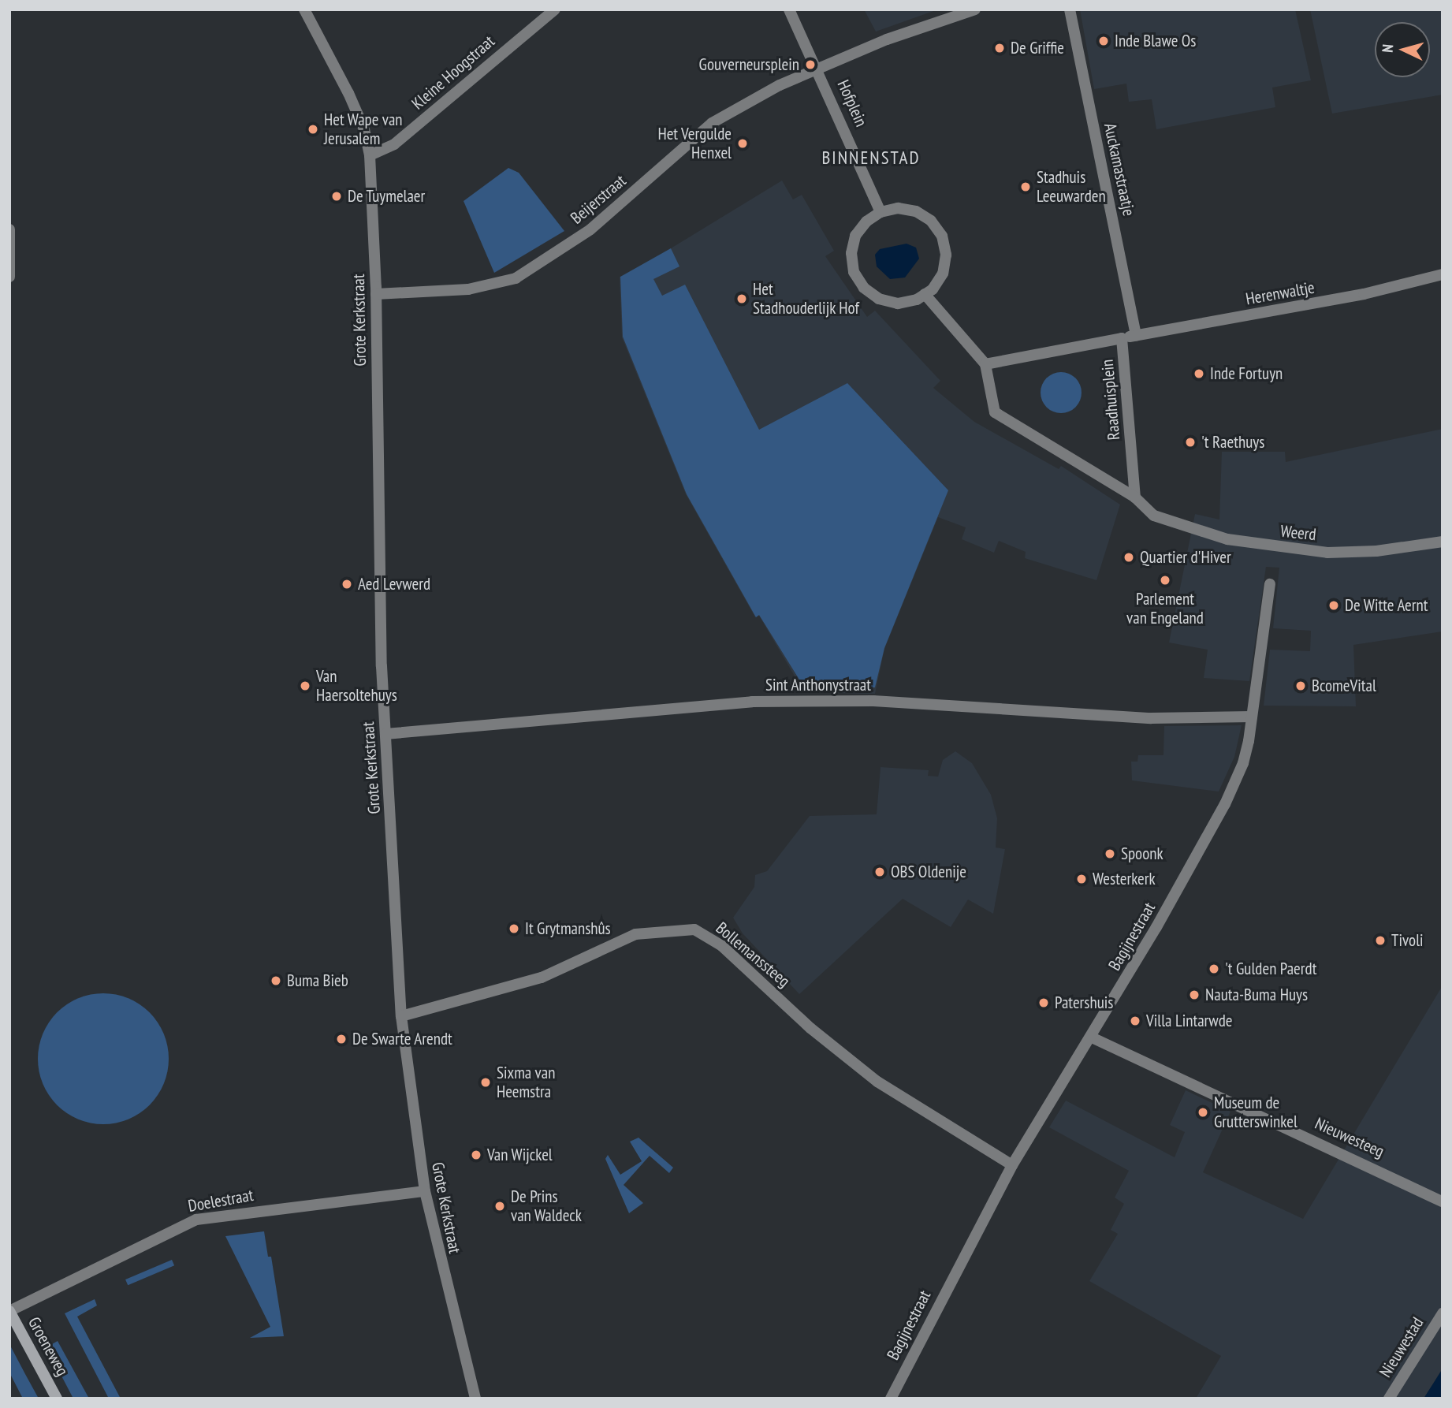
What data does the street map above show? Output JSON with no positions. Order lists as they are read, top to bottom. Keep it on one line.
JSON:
{"streets":{"main road":["Groeneweg"],"street":["Kleine Hoogstraat","Hofplein","Auckamastraatje","Beijerstraat","Herenwaltje","Grote Kerkstraat","Raadhuisplein","Weerd","Sint Anthonystraat","Bagijnestraat","Bollemanssteeg","Nieuwesteeg","Doelestraat","Nieuwestad"]},"crossings":[["Kleine Hoogstraat","Grote Kerkstraat"],["Hofplein","Beijerstraat"],["Auckamastraatje","Herenwaltje"],["Beijerstraat","Grote Kerkstraat"],["Herenwaltje","Raadhuisplein"],["Grote Kerkstraat","Sint Anthonystraat"],["Grote Kerkstraat","Bollemanssteeg"],["Grote Kerkstraat","Doelestraat"],["Raadhuisplein","Weerd"],["Sint Anthonystraat","Bagijnestraat"],["Bagijnestraat","Bollemanssteeg"],["Bagijnestraat","Nieuwesteeg"],["Doelestraat","Groeneweg"]],"districts":["BINNENSTAD"],"places":["Inde Blawe Os","De Griffie","Gouverneursplein","Het Wape van Jerusalem","Het Vergulde Henxel","Stadhuis Leeuwarden","De Tuymelaer","Het Stadhouderlijk Hof","Inde Fortuyn","'t Raethuys","Quartier d'Hiver","Parlement van Engeland","Aed Levwerd","De Witte Aernt","Van Haersoltehuys","BcomeVital","Spoonk","OBS Oldenije","Westerkerk","It Grytmanshûs","Tivoli","'t Gulden Paerdt","Buma Bieb","Nauta-Buma Huys","Patershuis","Villa Lintarwde","De Swarte Arendt","Sixma van Heemstra","Museum de Grutterswinkel","Van Wijckel","De Prins van Waldeck"],"north":"left"}
